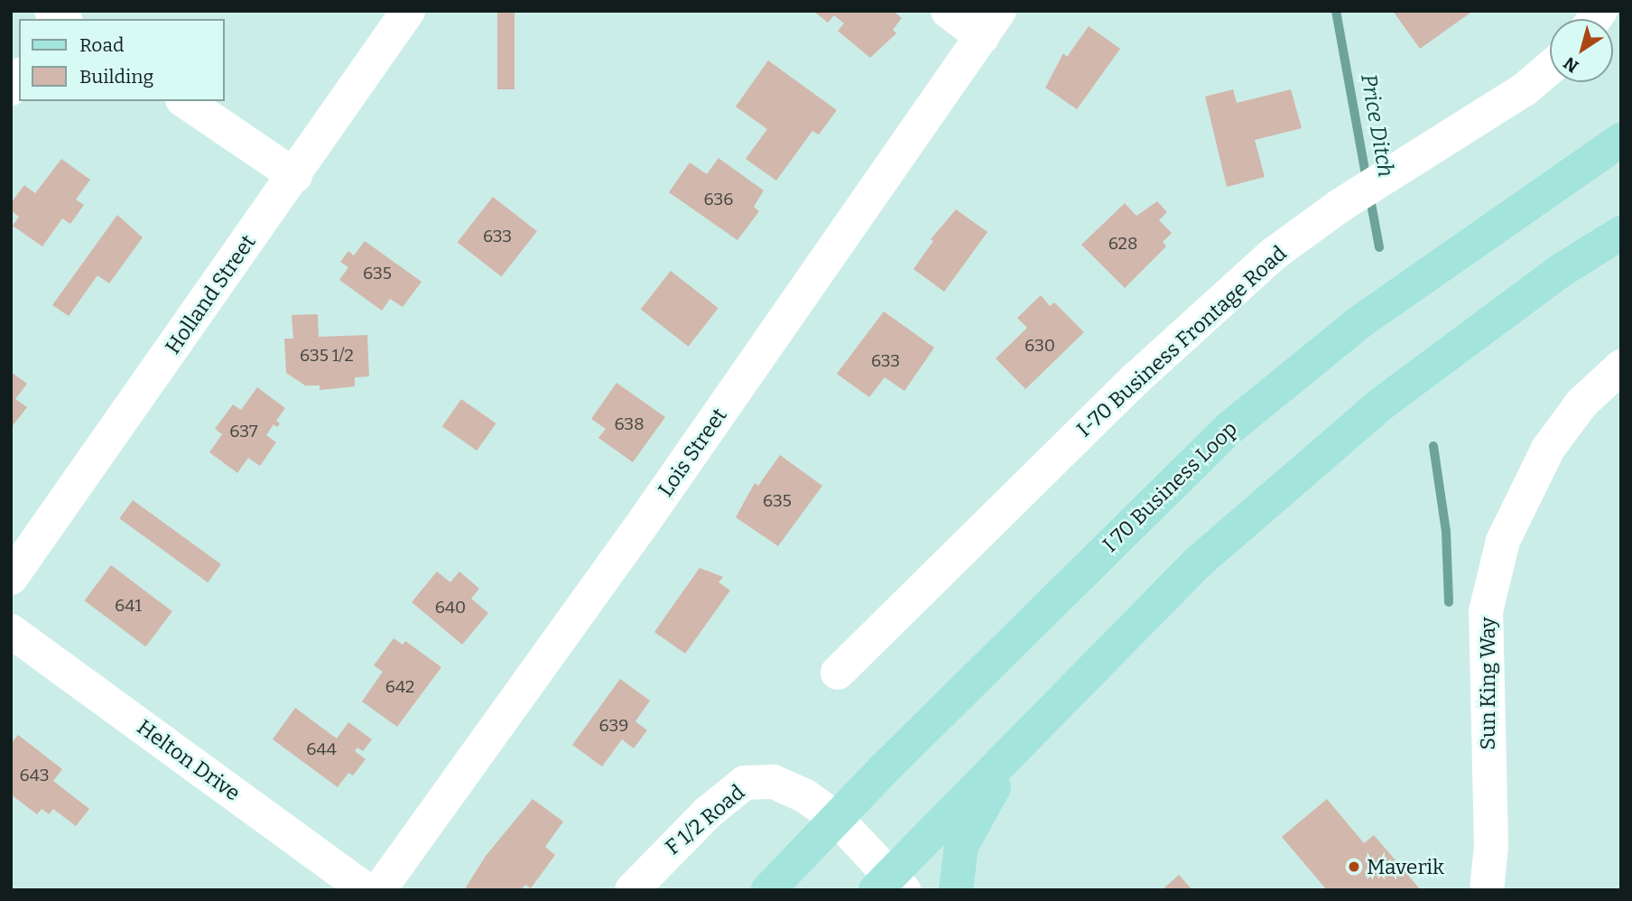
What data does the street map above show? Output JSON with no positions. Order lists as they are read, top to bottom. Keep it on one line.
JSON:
{"streets":{"main road":["I 70 Business Loop"],"street":["Holland Street","I-70 Business Frontage Road","Lois Street","Sun King Way","Helton Drive","F 1/2 Road"]},"crossings":[["I 70 Business Loop","F 1/2 Road"]],"water":["Price Ditch"],"places":["Maverik"],"house_numbers":["636","633","628","635","630","635 1/2","633","638","637","635","641","640","642","639","644","643"],"legend":["Road","Building"],"north":"bottom left"}
